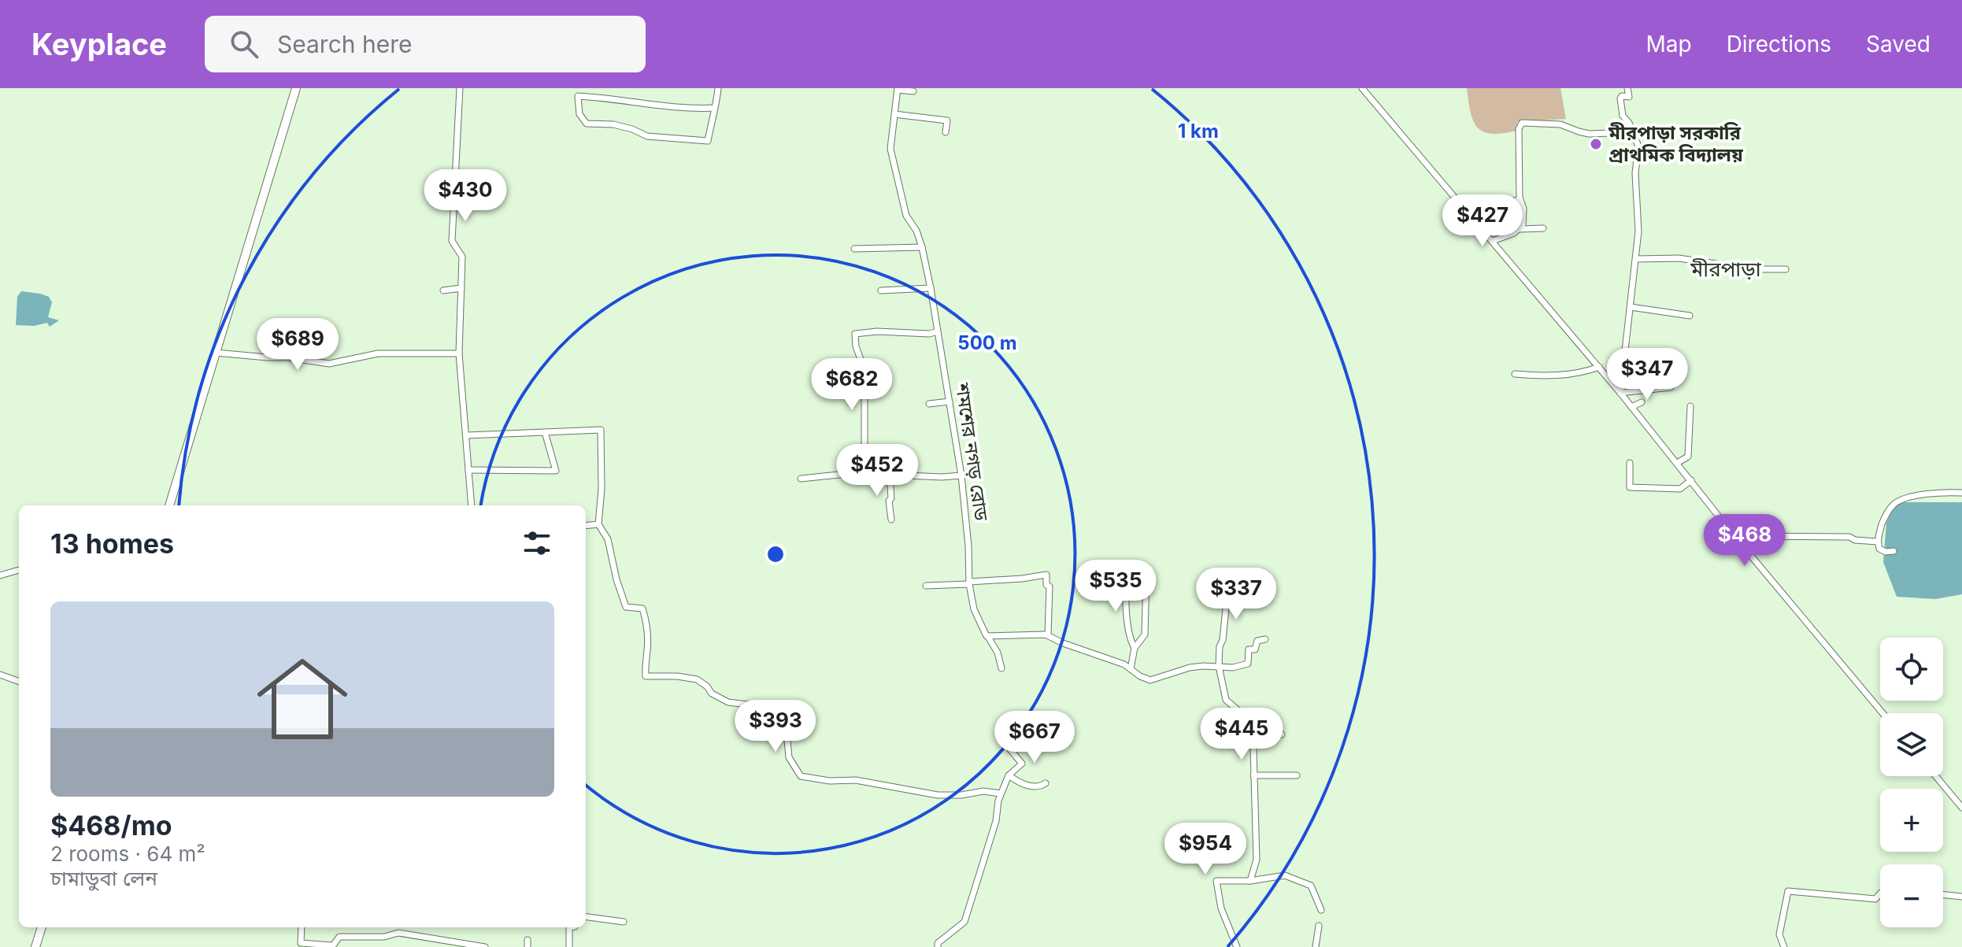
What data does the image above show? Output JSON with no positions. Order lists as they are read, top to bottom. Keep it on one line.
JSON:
{"streets":{"street":["শমশের নগড় রোড"]},"districts":["মীরপাড়া"],"places":["মীরপাড়া সরকারি প্রাথমিক বিদ্যালয়"],"page":{"header":"Keyplace","search":"Search here","nav":["Map","Directions","Saved"],"price":["$430","$427","$689","$347","$682","$452","$468","$535","$337","$393","$445","$667","$954"],"heading":"13 homes","list":[{"name":"$468/mo","note":"2 rooms · 64 m² · চামাডুবা লেন"}],"map_buttons":["+","−"]},"rings":["1 km","500 m"]}
